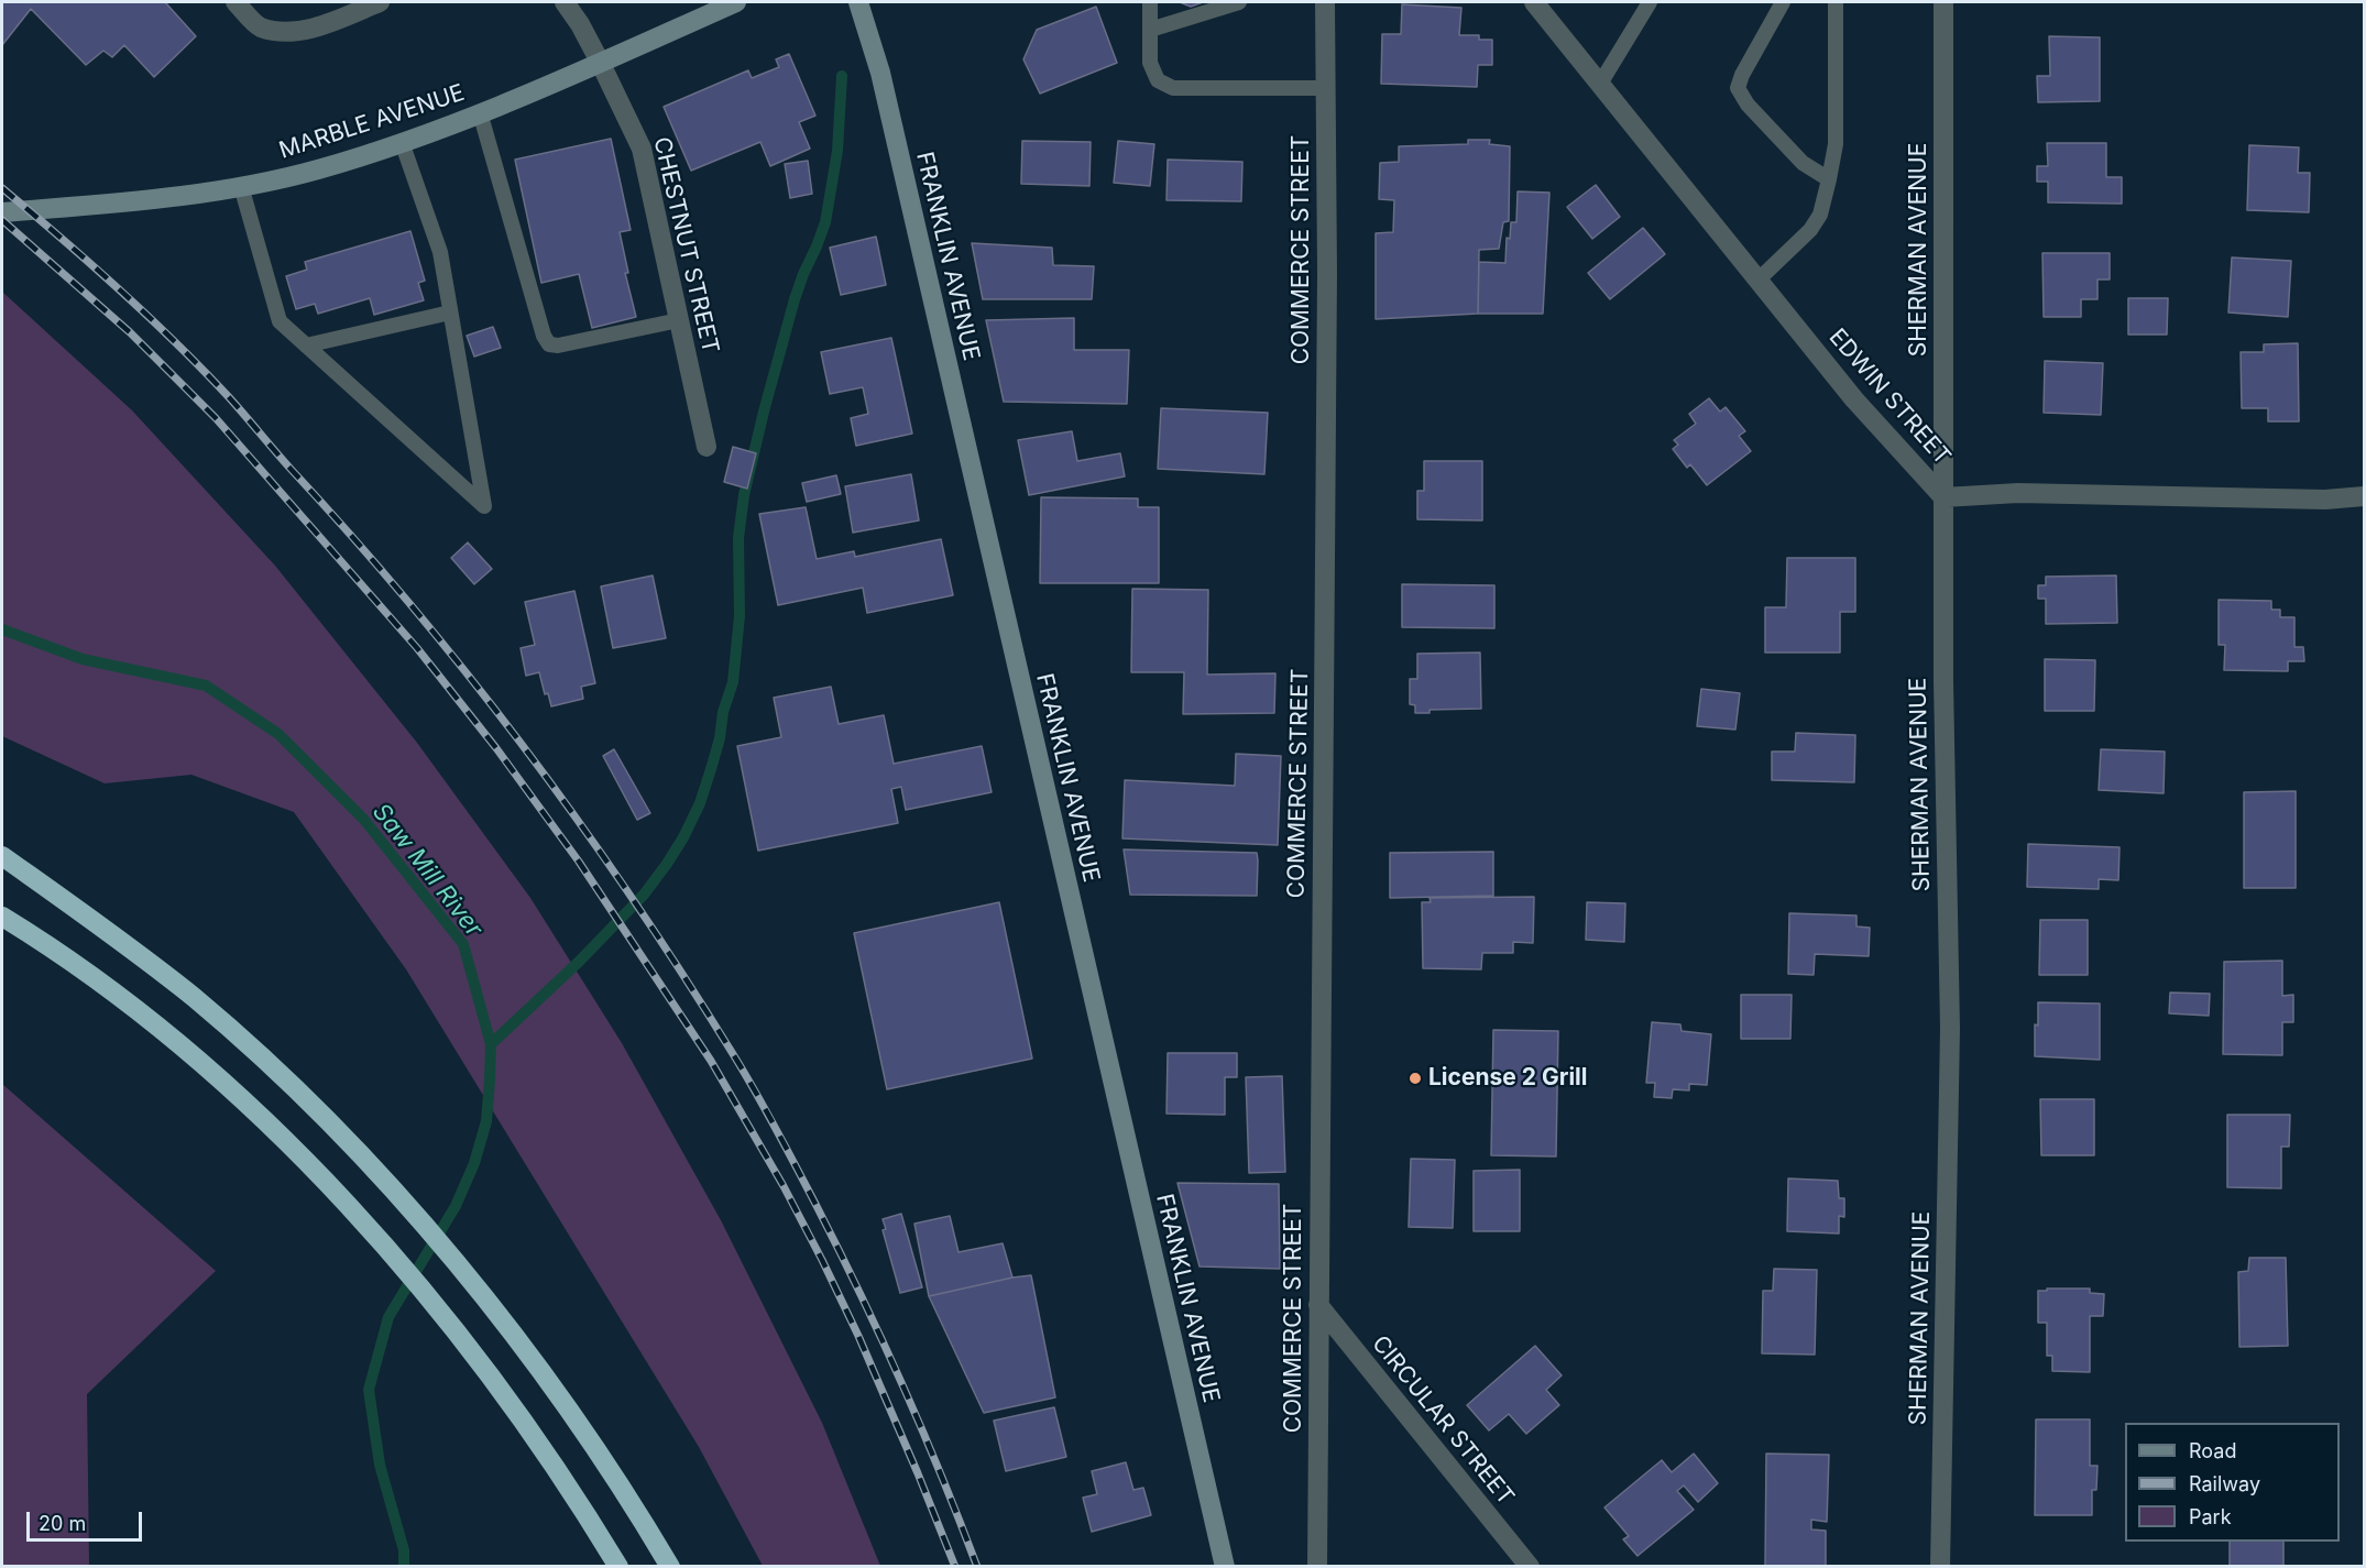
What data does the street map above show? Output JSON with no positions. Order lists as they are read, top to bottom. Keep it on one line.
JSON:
{"streets":{"main road":["MARBLE AVENUE","FRANKLIN AVENUE"],"street":["CHESTNUT STREET","COMMERCE STREET","SHERMAN AVENUE","EDWIN STREET","CIRCULAR STREET"]},"crossings":[["MARBLE AVENUE","CHESTNUT STREET"],["COMMERCE STREET","CIRCULAR STREET"],["SHERMAN AVENUE","EDWIN STREET"]],"water":["Saw Mill River"],"places":["License 2 Grill"],"legend":["Road","Railway","Park"],"scale_bar":"20 m"}
